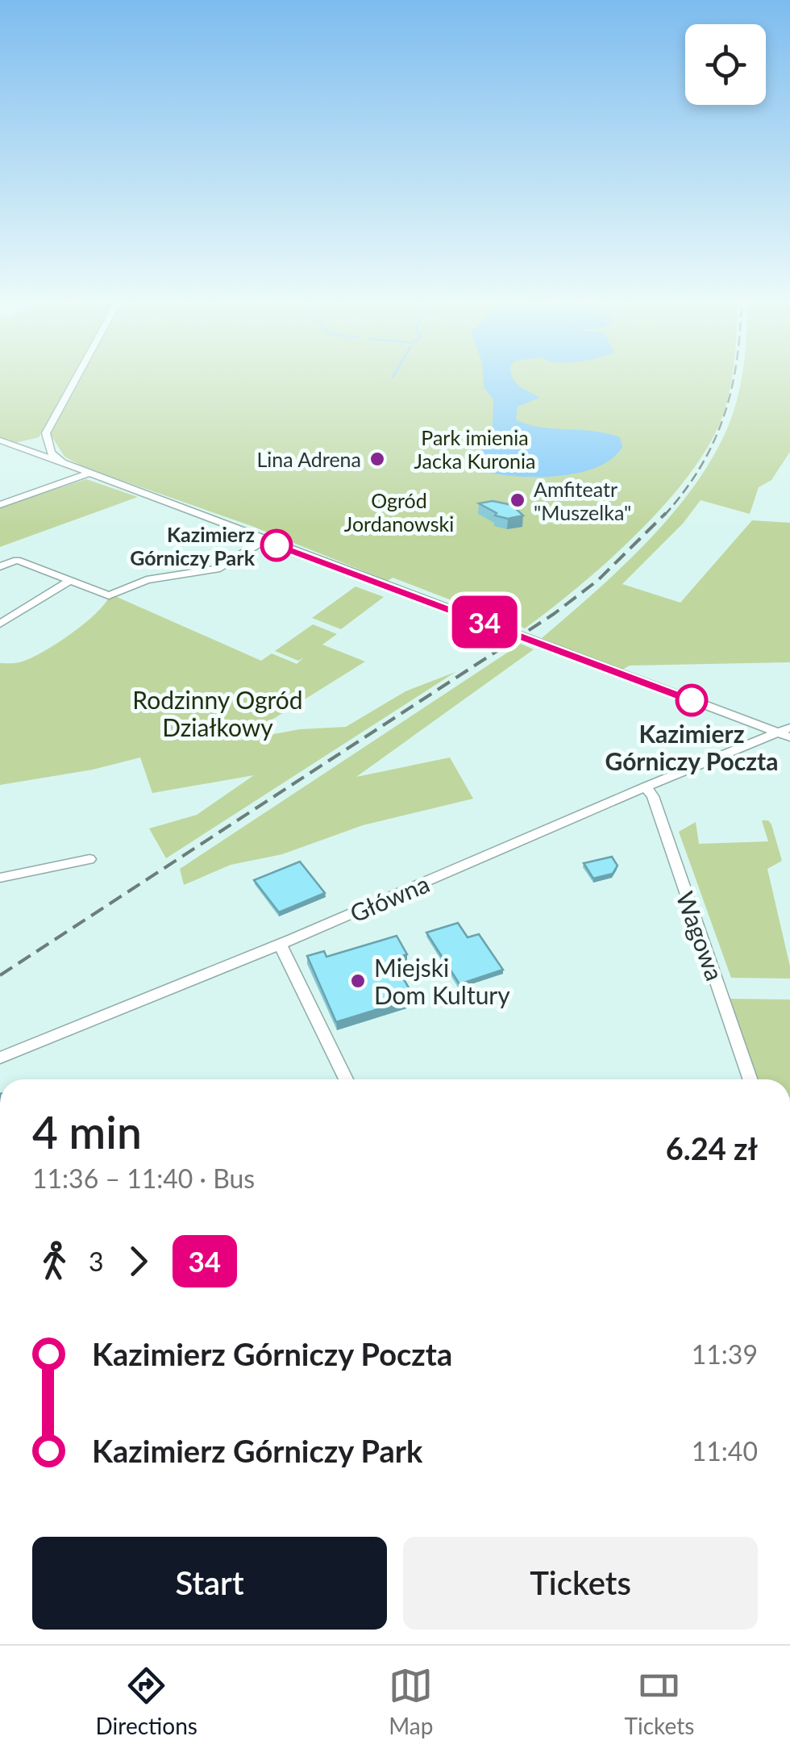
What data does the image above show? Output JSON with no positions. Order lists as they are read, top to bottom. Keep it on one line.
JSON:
{"streets":{"street":["Główna","Wagowa"]},"crossings":[["Główna","Wagowa"]],"parks":["Park imienia Jacka Kuronia","Ogród Jordanowski","Rodzinny Ogród Działkowy"],"places":["Lina Adrena","Amfiteatr \"Muszelka\"","Kazimierz Górniczy Park","Kazimierz Górniczy Poczta","Miejski Dom Kultury"],"lines":["bus line 34"],"page":{"on_map":"34","heading":["4 min","11:36 – 11:40 · Bus","6.24 zł"],"legs":["3","34"],"list":[{"name":"Kazimierz Górniczy Poczta","value":"11:39"},{"name":"Kazimierz Górniczy Park","value":"11:40"}],"buttons":["Start","Tickets"],"tabs":["Directions","Map","Tickets"]}}
